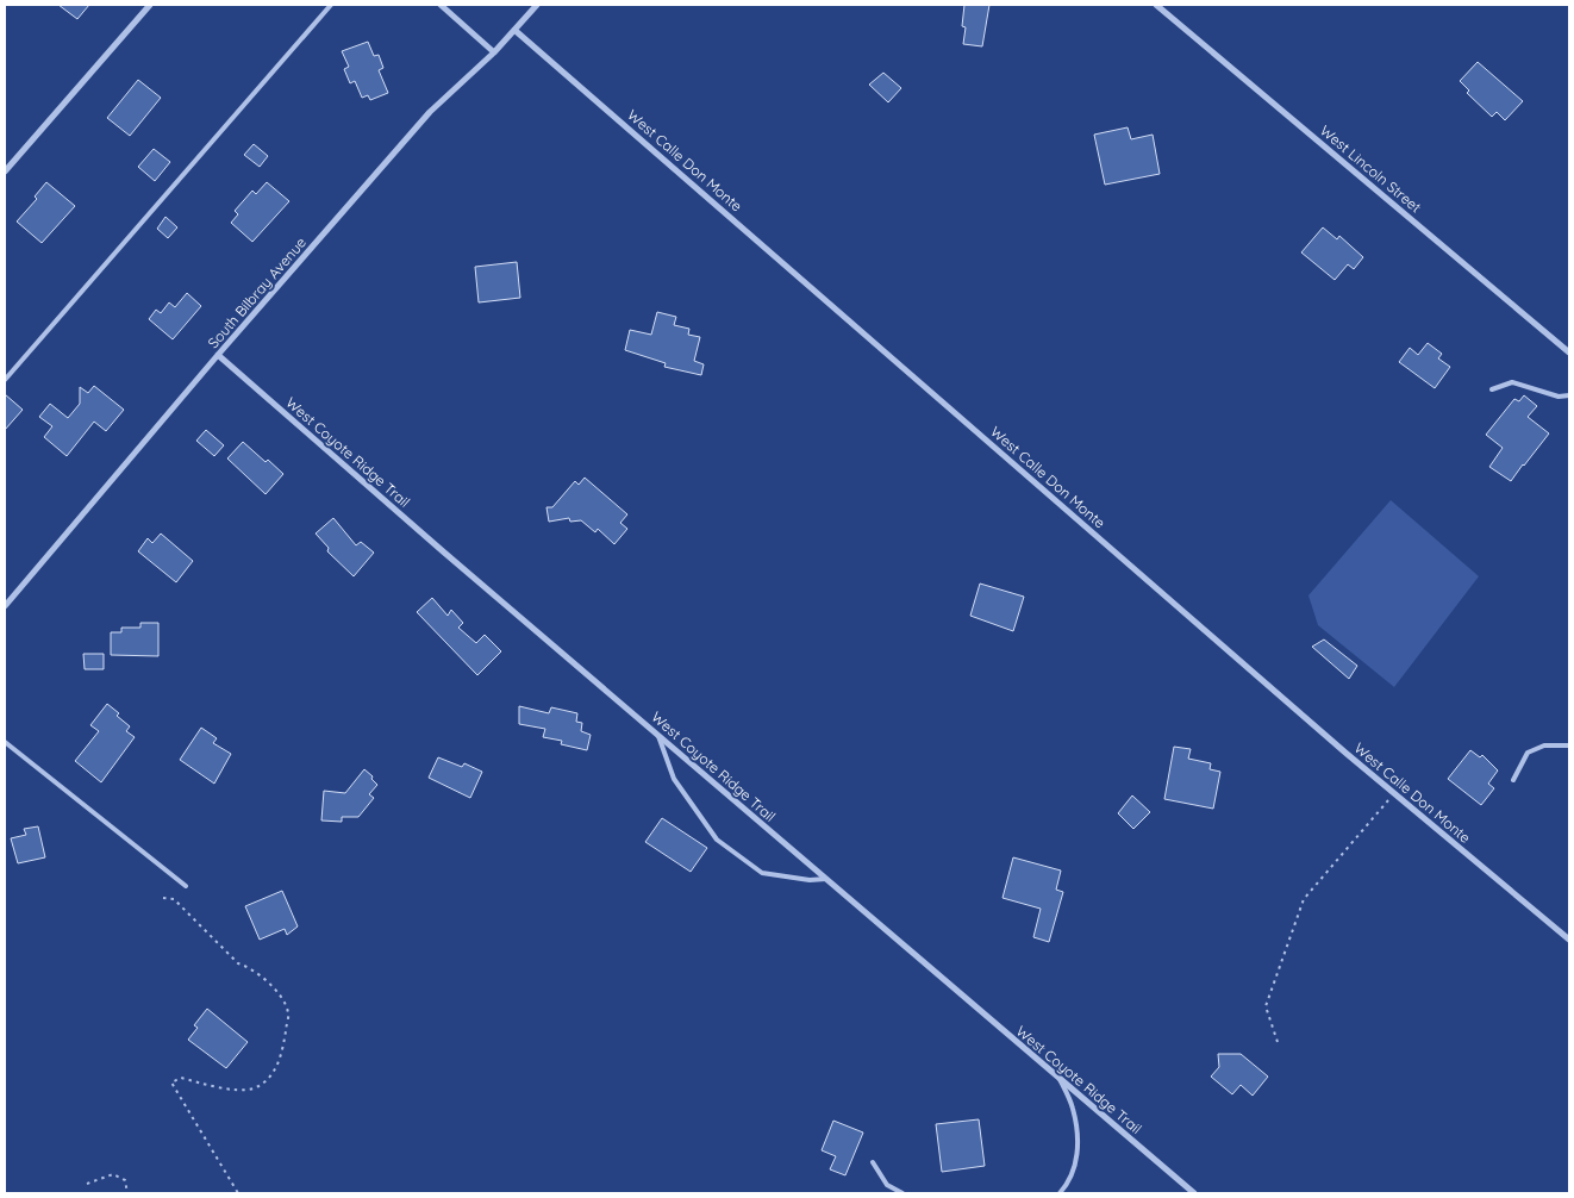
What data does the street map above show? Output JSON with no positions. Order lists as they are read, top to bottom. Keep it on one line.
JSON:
{"streets":{"street":["West Calle Don Monte","West Lincoln Street","South Bilbray Avenue","West Coyote Ridge Trail"]},"crossings":[["West Calle Don Monte","South Bilbray Avenue"],["South Bilbray Avenue","West Coyote Ridge Trail"]]}
